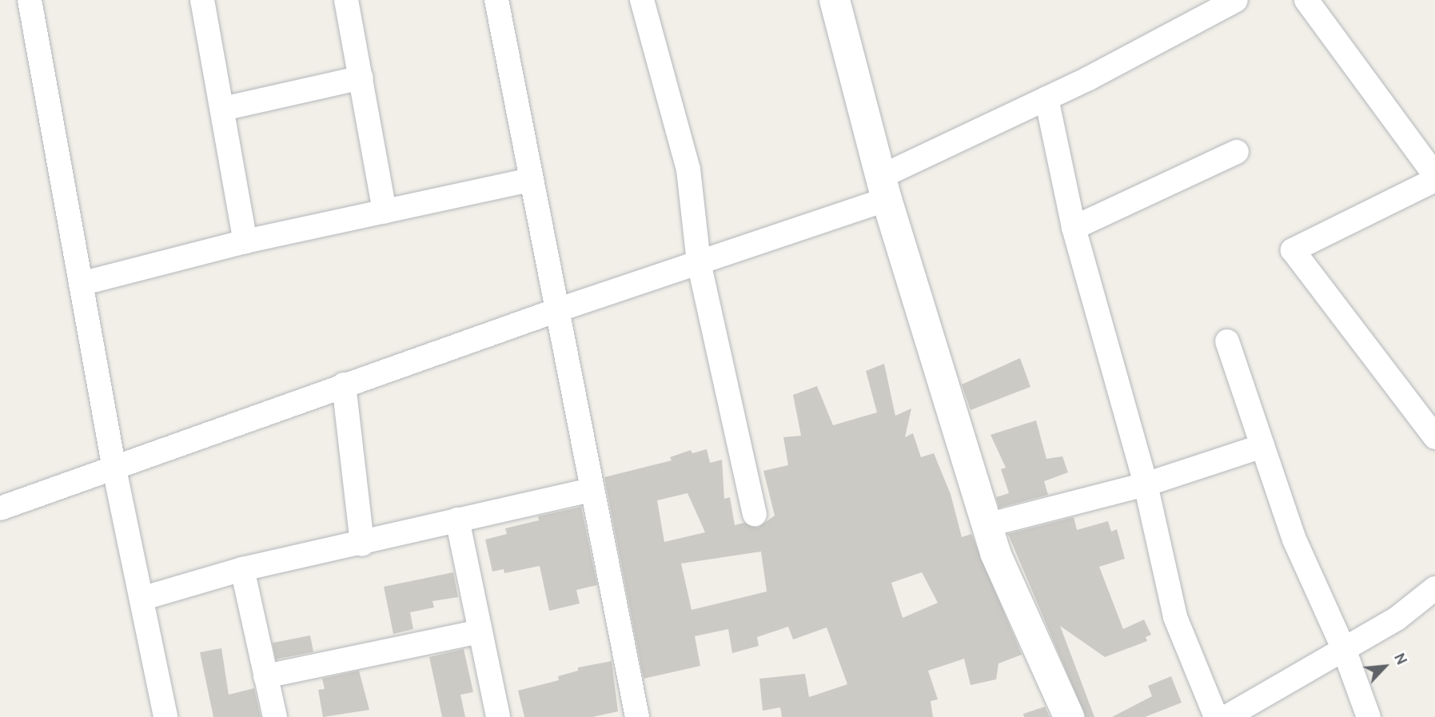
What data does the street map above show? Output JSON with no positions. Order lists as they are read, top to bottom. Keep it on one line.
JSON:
{"north":"top right"}
